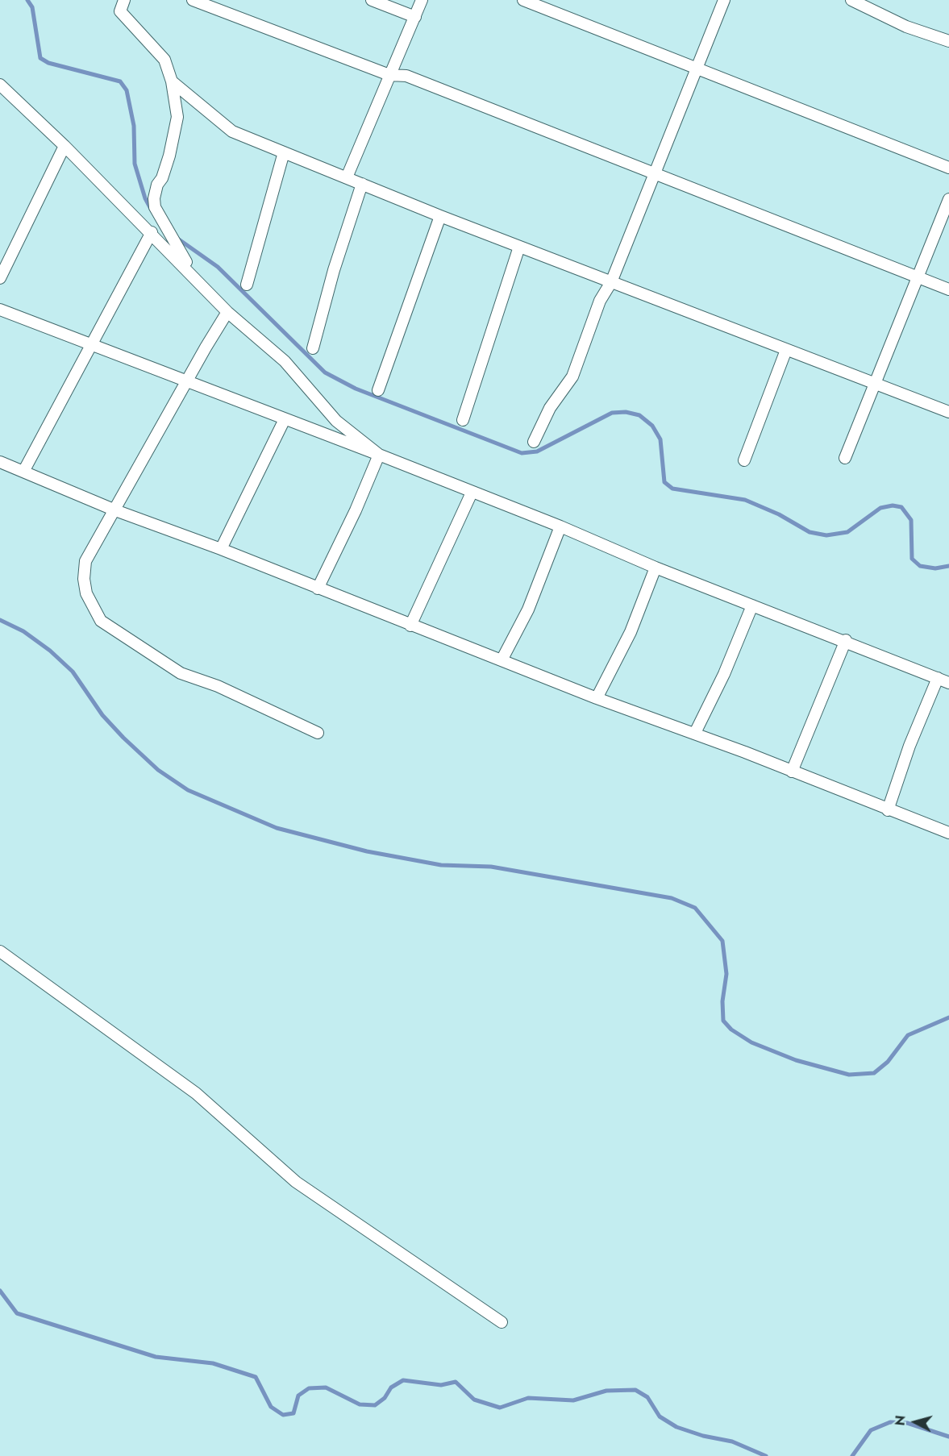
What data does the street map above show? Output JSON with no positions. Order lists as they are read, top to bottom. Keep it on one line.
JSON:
{"north":"left"}
